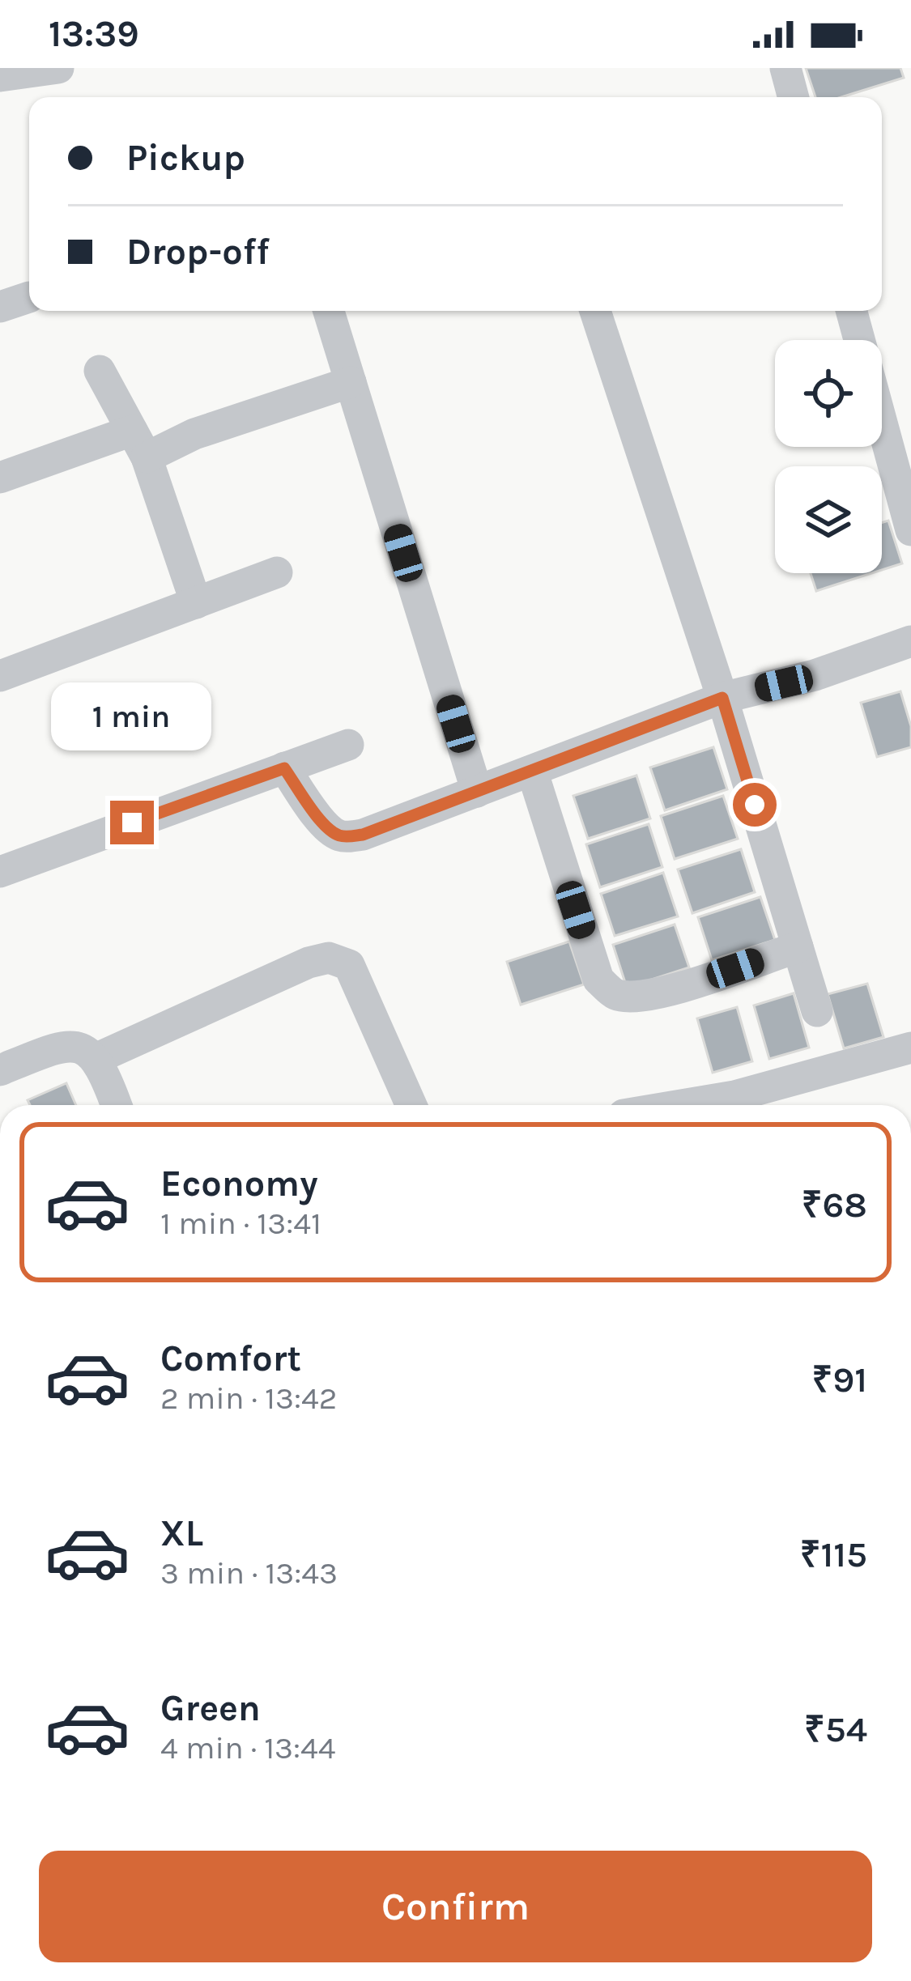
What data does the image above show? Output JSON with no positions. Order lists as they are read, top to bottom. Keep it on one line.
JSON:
{"page":{"status":"13:39","banner":["Pickup","Drop-off"],"bubble":"1 min","list":[{"name":"Economy","note":"1 min · 13:41","value":"₹68"},{"name":"Comfort","note":"2 min · 13:42","value":"₹91"},{"name":"XL","note":"3 min · 13:43","value":"₹115"},{"name":"Green","note":"4 min · 13:44","value":"₹54"}],"buttons":"Confirm"}}
